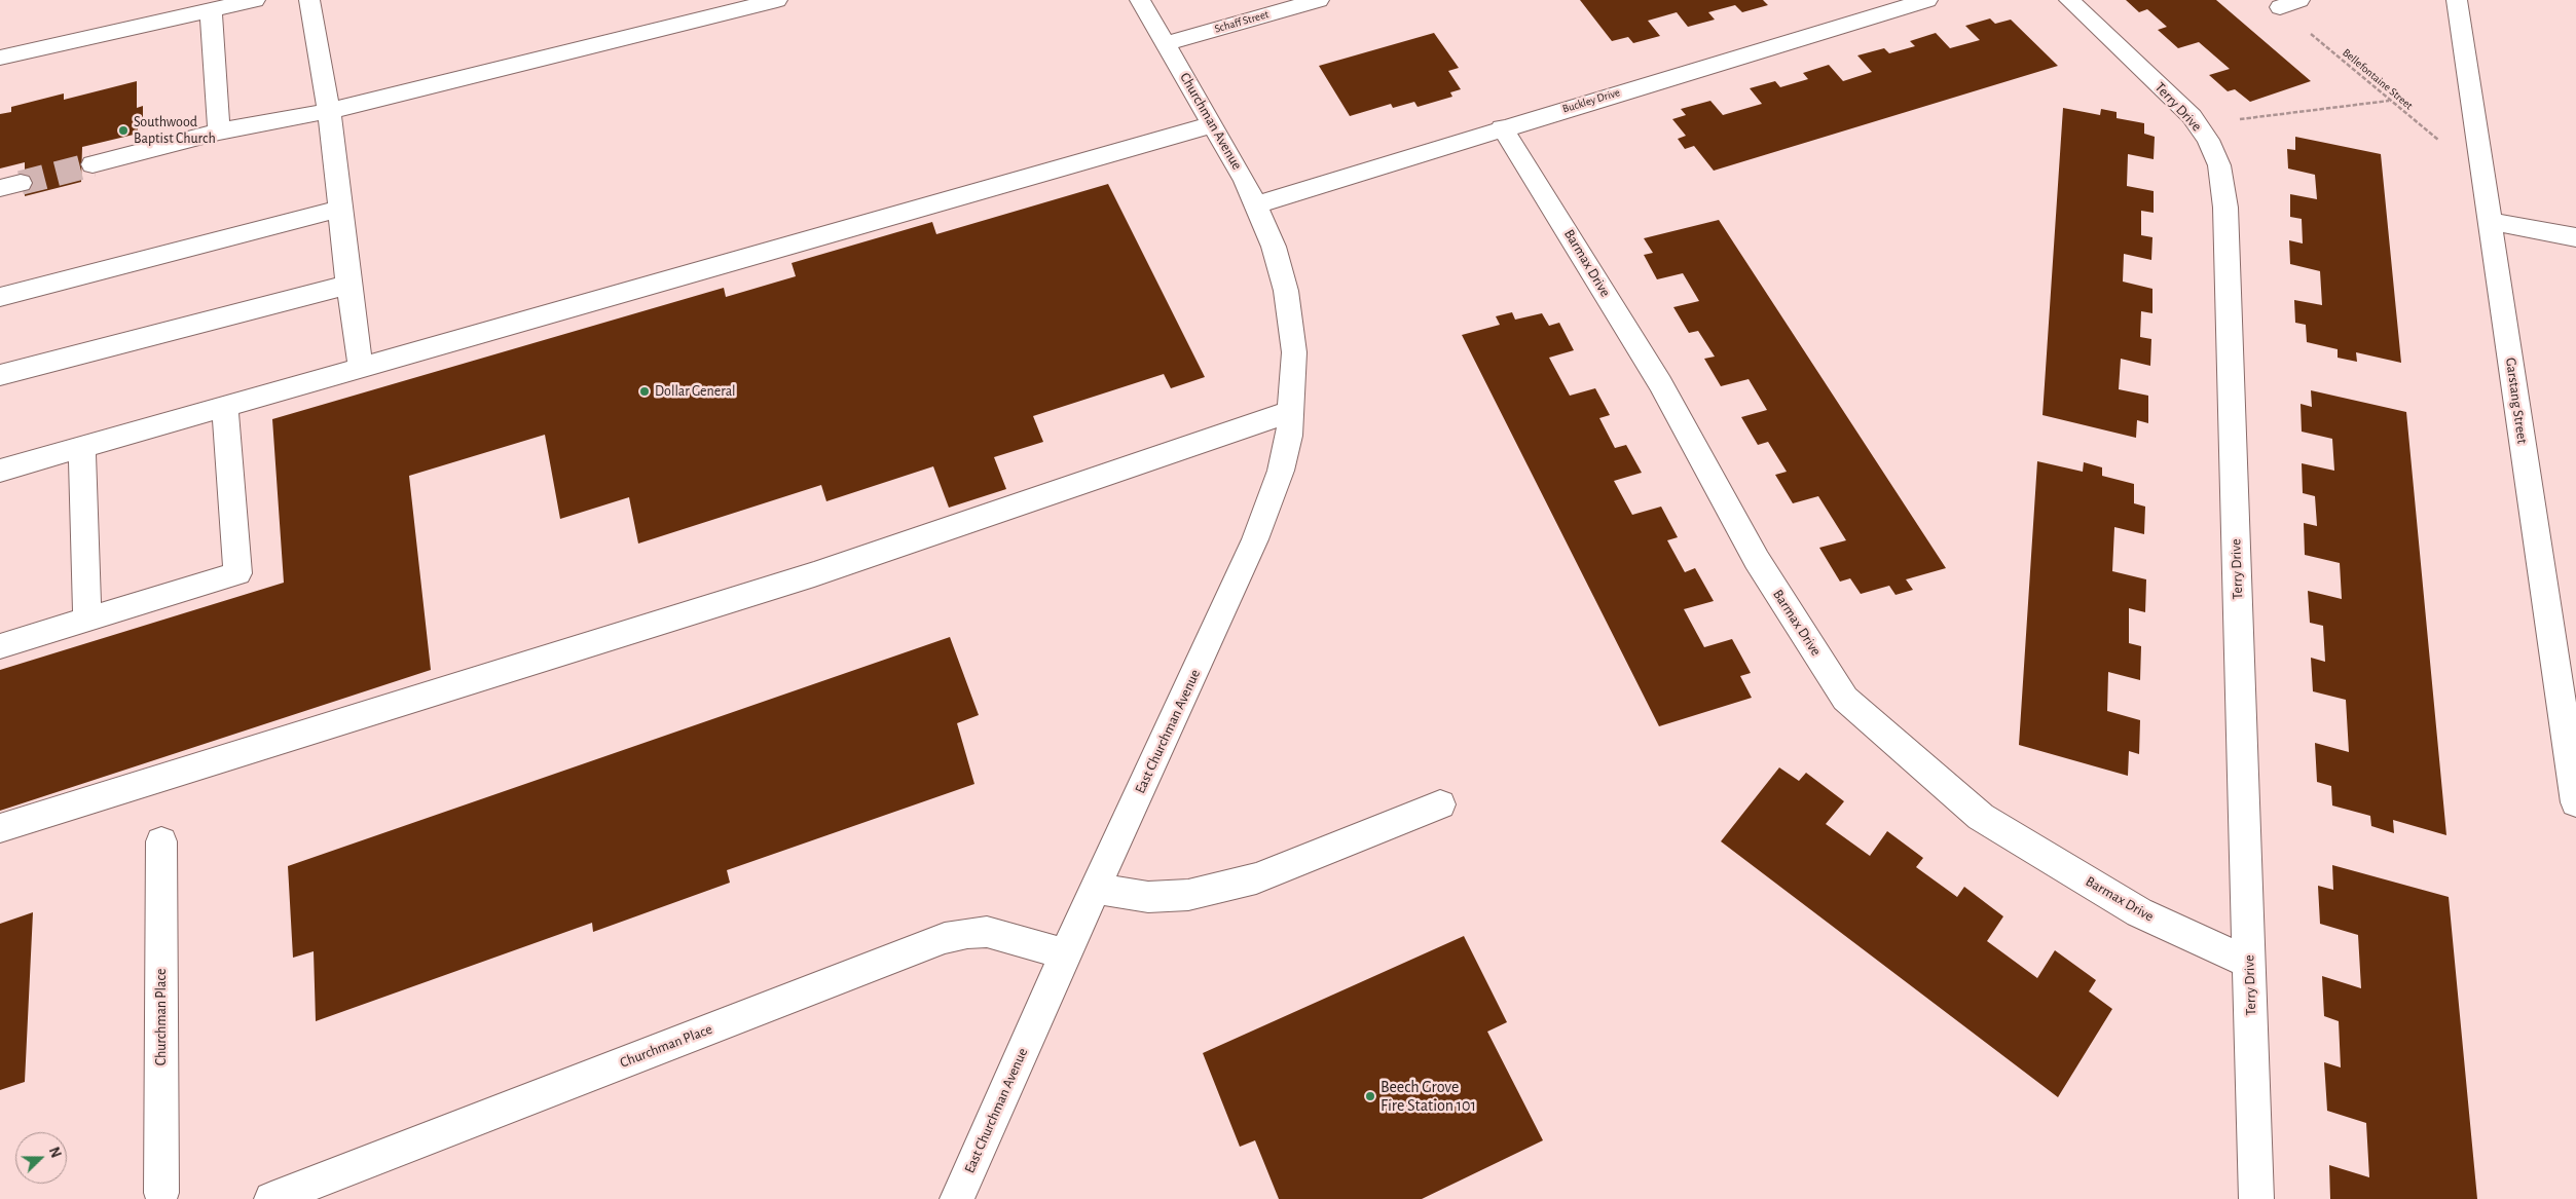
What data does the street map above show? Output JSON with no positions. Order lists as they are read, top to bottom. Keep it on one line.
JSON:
{"streets":{"street":["Schaff Street","Buckley Drive","Terry Drive","Churchman Avenue","Barmax Drive","Garstang Street","East Churchman Avenue","Churchman Place"],"path":["Bellefontaine Street"]},"crossings":[["Schaff Street","Churchman Avenue"],["Bellefontaine Street","Garstang Street"],["Buckley Drive","Churchman Avenue"],["Buckley Drive","Barmax Drive"],["Terry Drive","Barmax Drive"],["Churchman Avenue","East Churchman Avenue"],["East Churchman Avenue","Churchman Place"]],"places":["Southwood Baptist Church","Dollar General","Beech Grove Fire Station 101"],"north":"right"}
